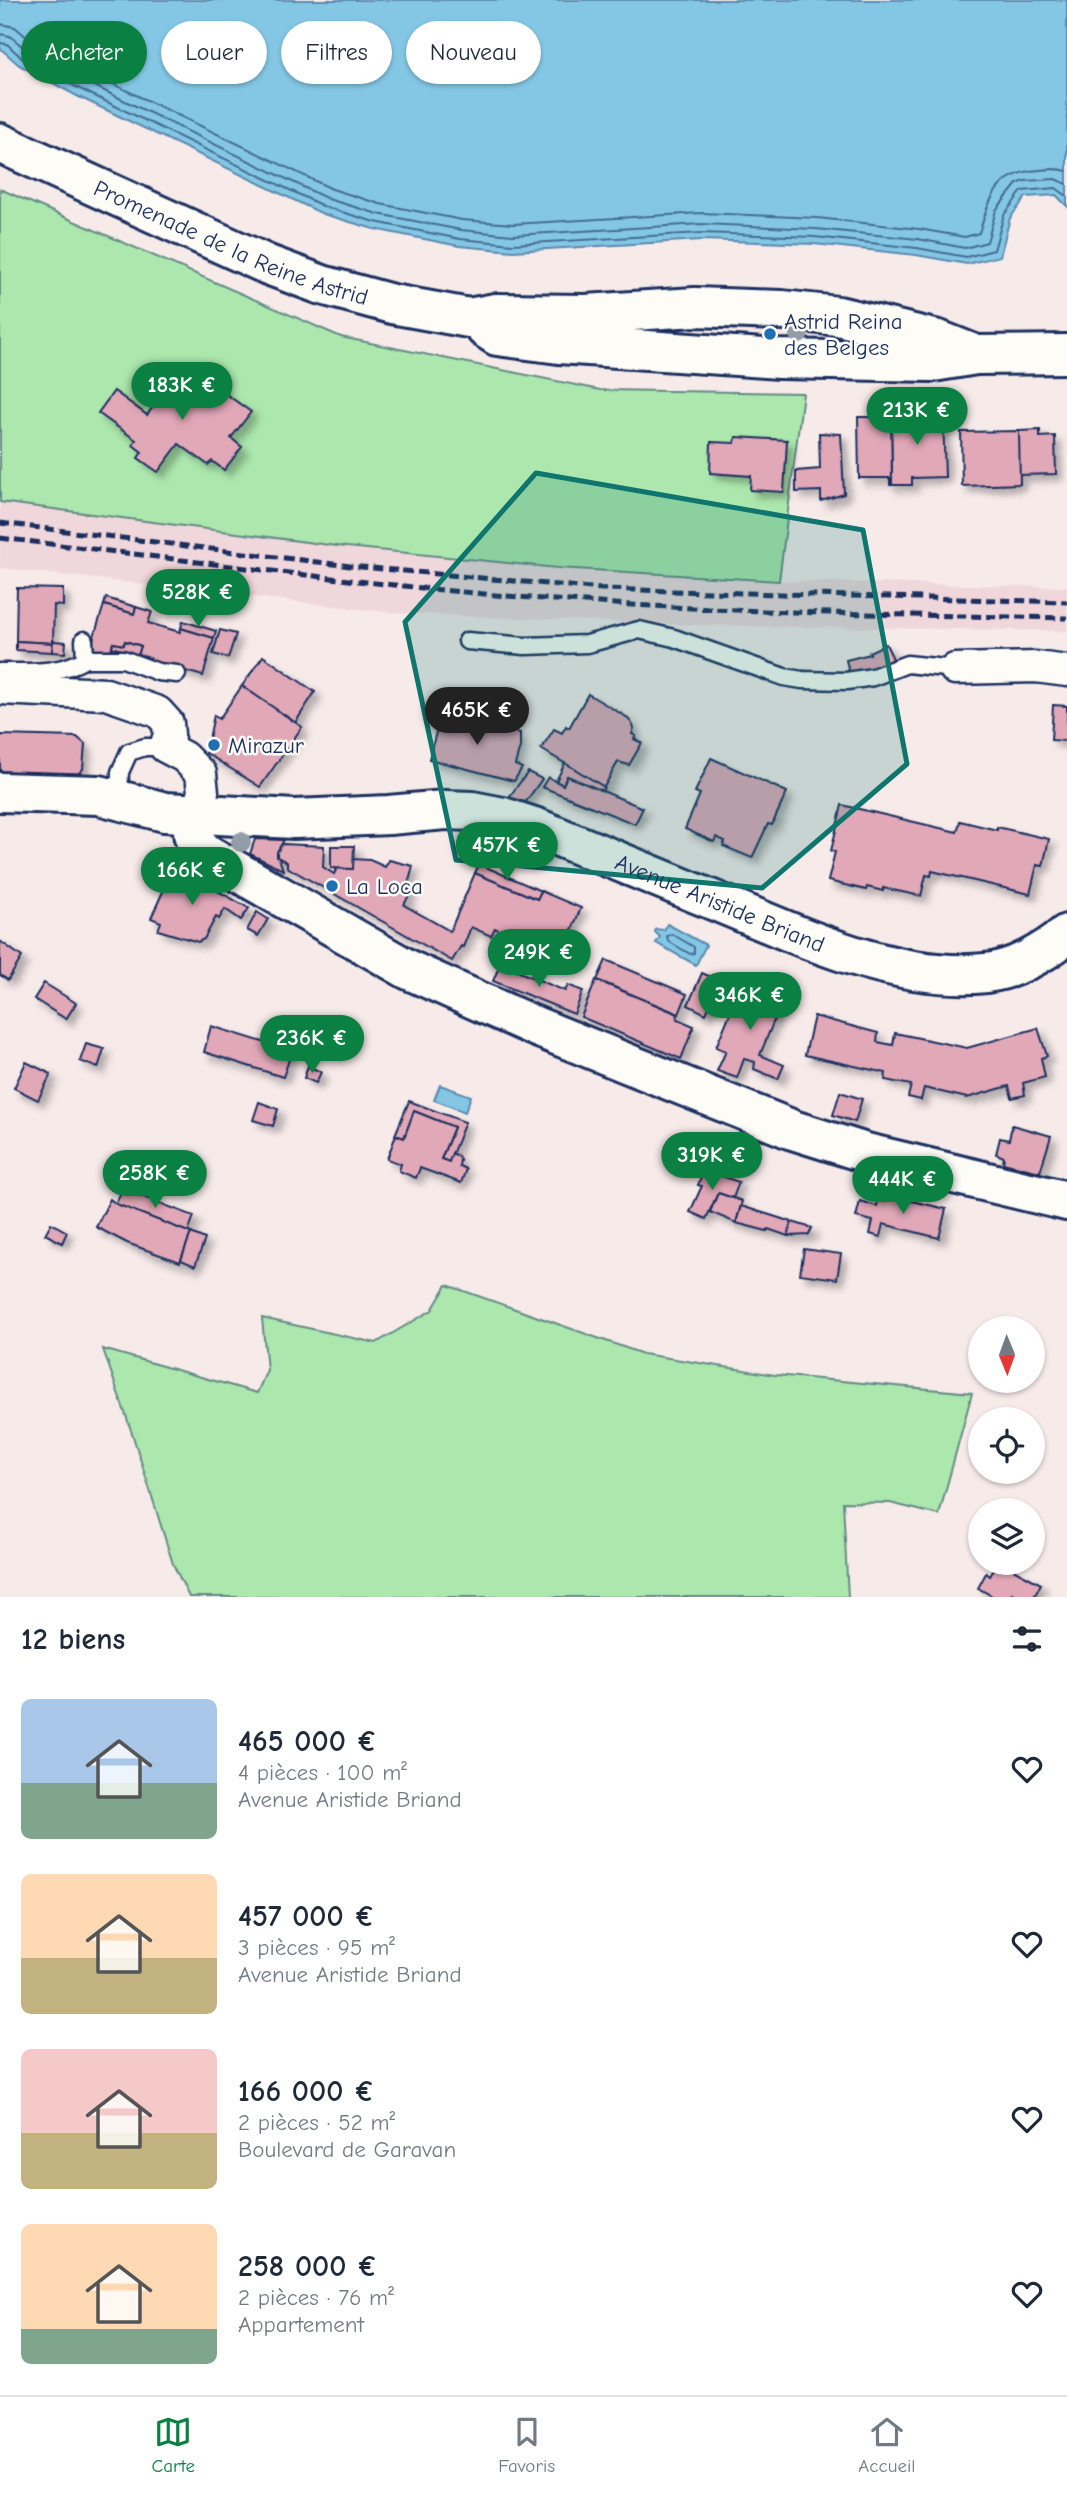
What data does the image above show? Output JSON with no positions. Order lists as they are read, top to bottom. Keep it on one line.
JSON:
{"streets":{"main road":["Promenade de la Reine Astrid","Avenue Aristide Briand"]},"places":["Astrid Reina des Belges","Mirazur","La Loca"],"north":"bottom","page":{"chip":["Acheter","Louer","Filtres","Nouveau"],"price":["183K €","213K €","528K €","465K €","457K €","166K €","249K €","346K €","236K €","319K €","258K €","444K €"],"heading":"12 biens","list":[{"name":"465 000 €","note":"4 pièces · 100 m² · Avenue Aristide Briand"},{"name":"457 000 €","note":"3 pièces · 95 m² · Avenue Aristide Briand"},{"name":"166 000 €","note":"2 pièces · 52 m² · Boulevard de Garavan"},{"name":"258 000 €","note":"2 pièces · 76 m² · Appartement"}],"tabs":["Carte","Favoris","Accueil"]}}
